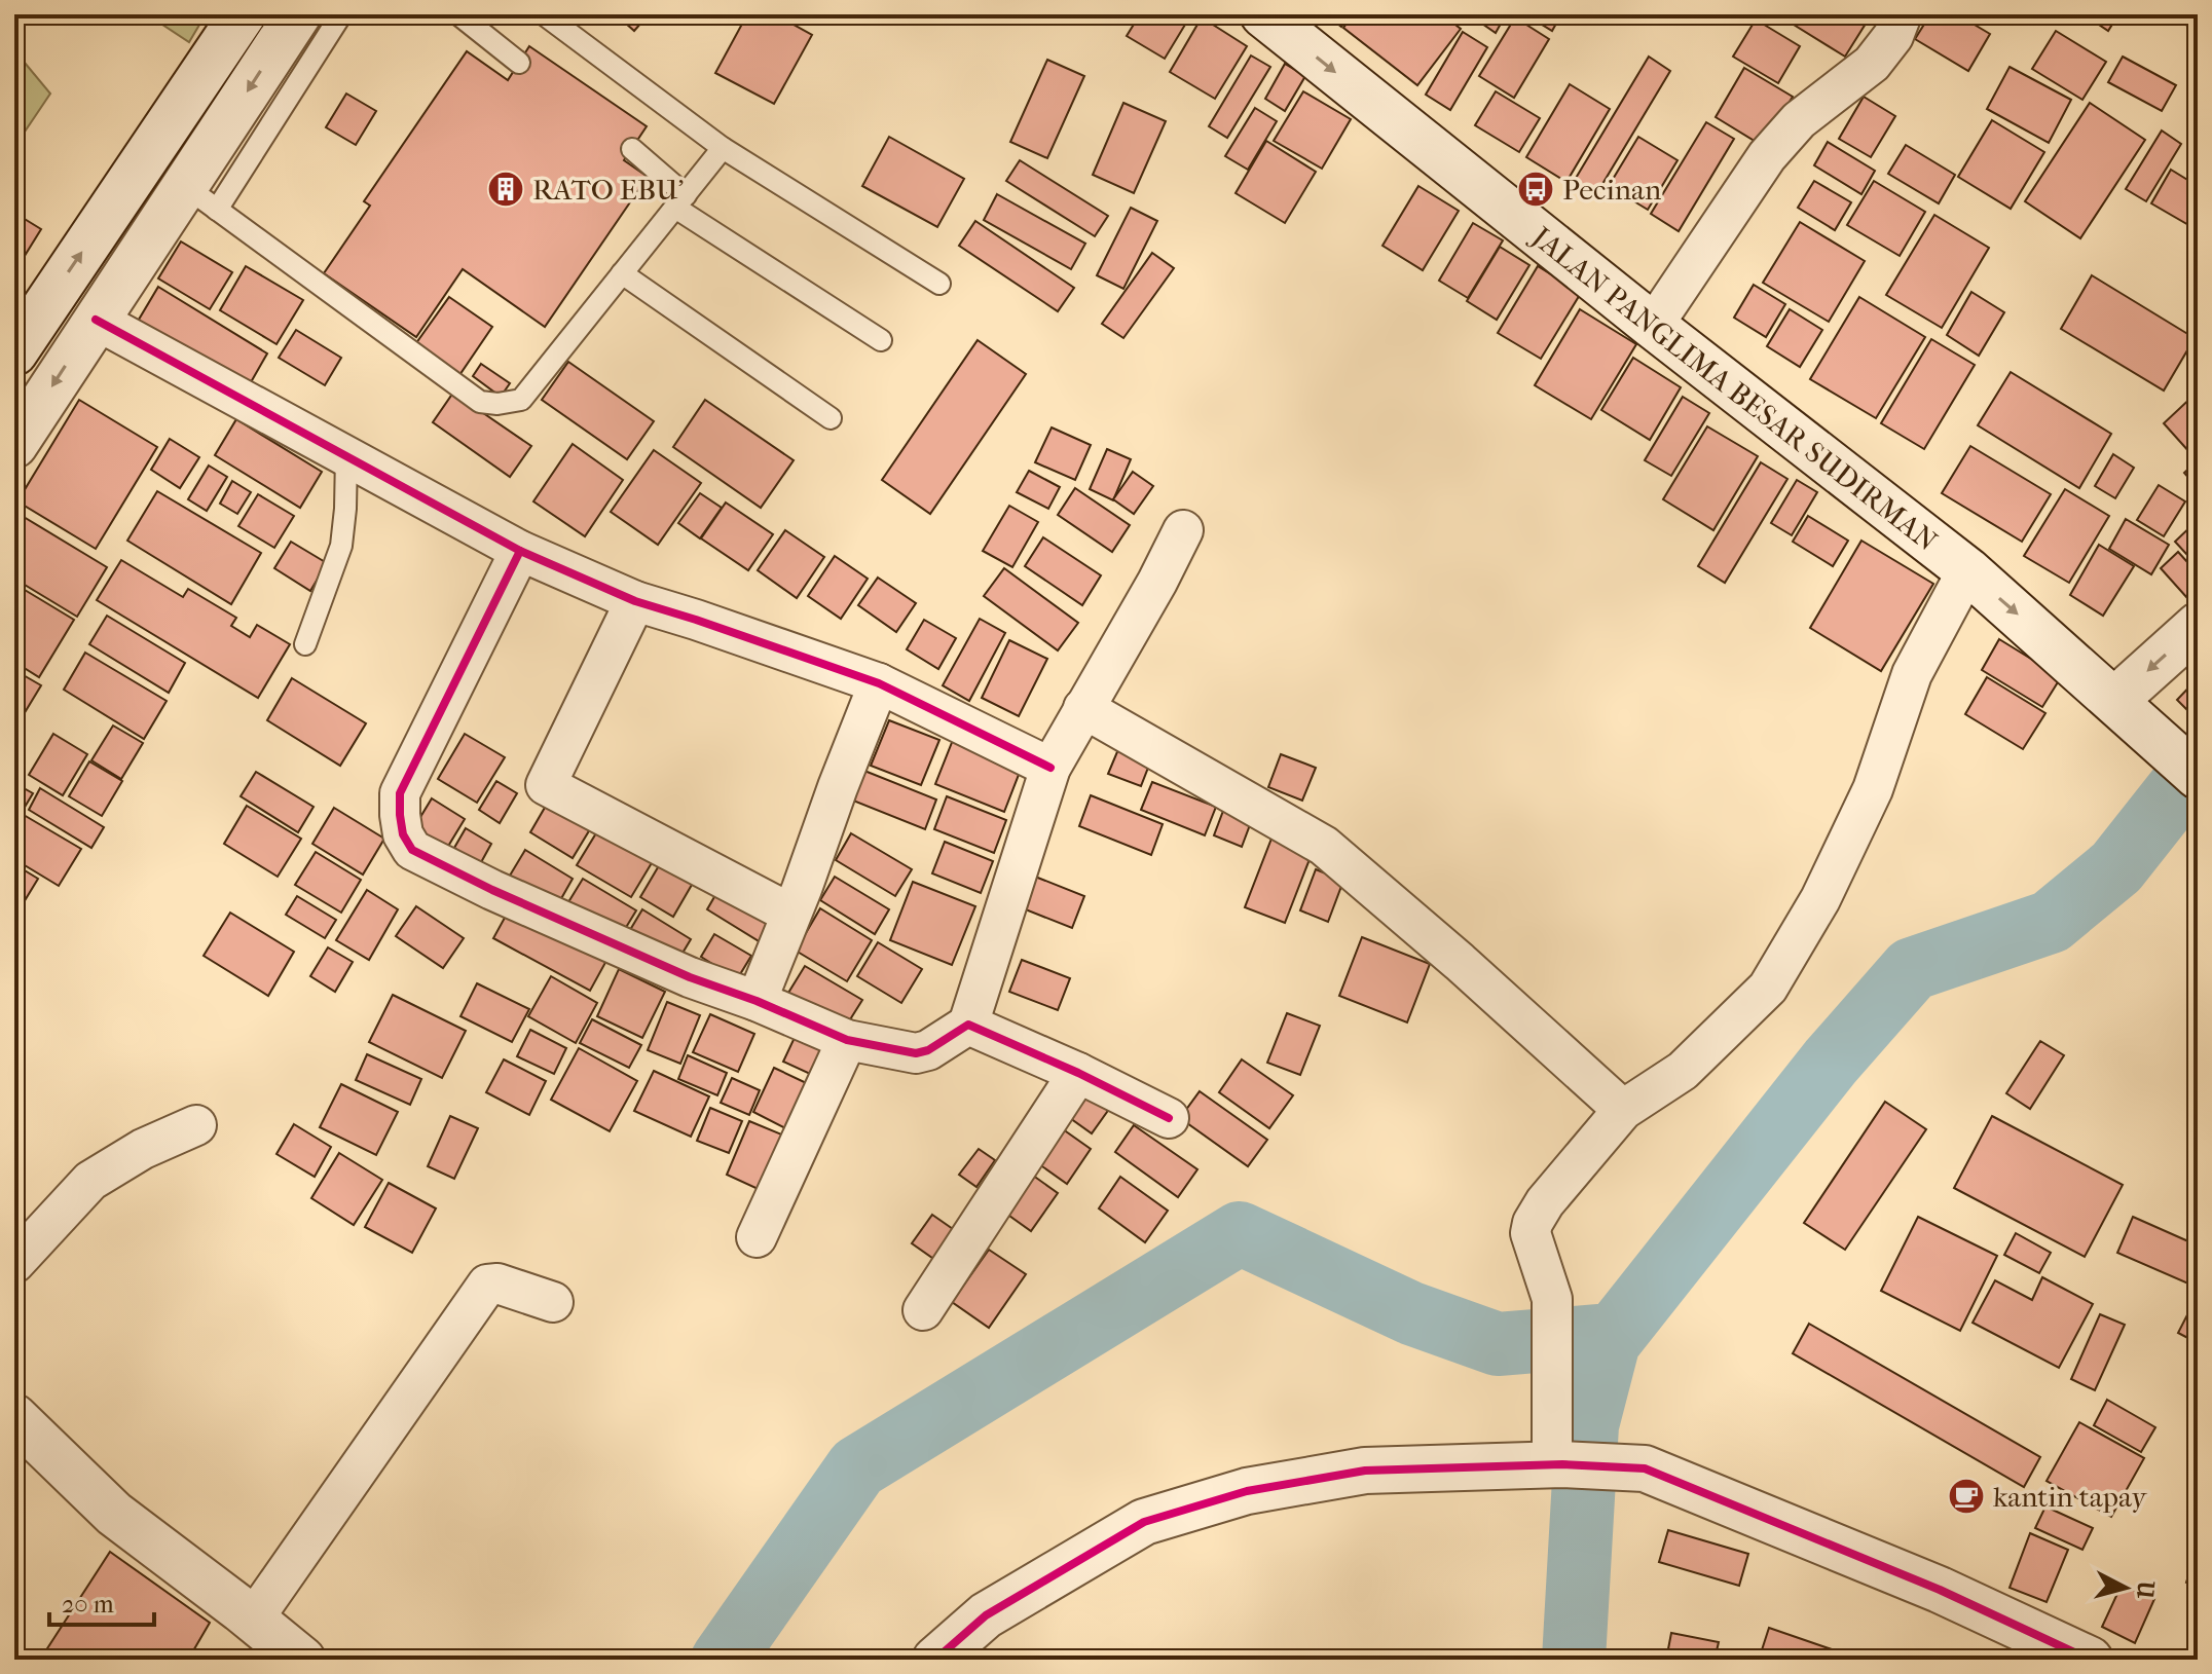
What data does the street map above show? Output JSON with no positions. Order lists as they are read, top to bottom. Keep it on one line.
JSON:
{"streets":{"street":["JALAN PANGLIMA BESAR SUDIRMAN"]},"one_way":["JALAN PANGLIMA BESAR SUDIRMAN"],"places":{"building":["RATO EBU'"],"bus stop":["Pecinan"],"cafe":["kantin tapay"]},"scale_bar":"20 m","north":"right"}
